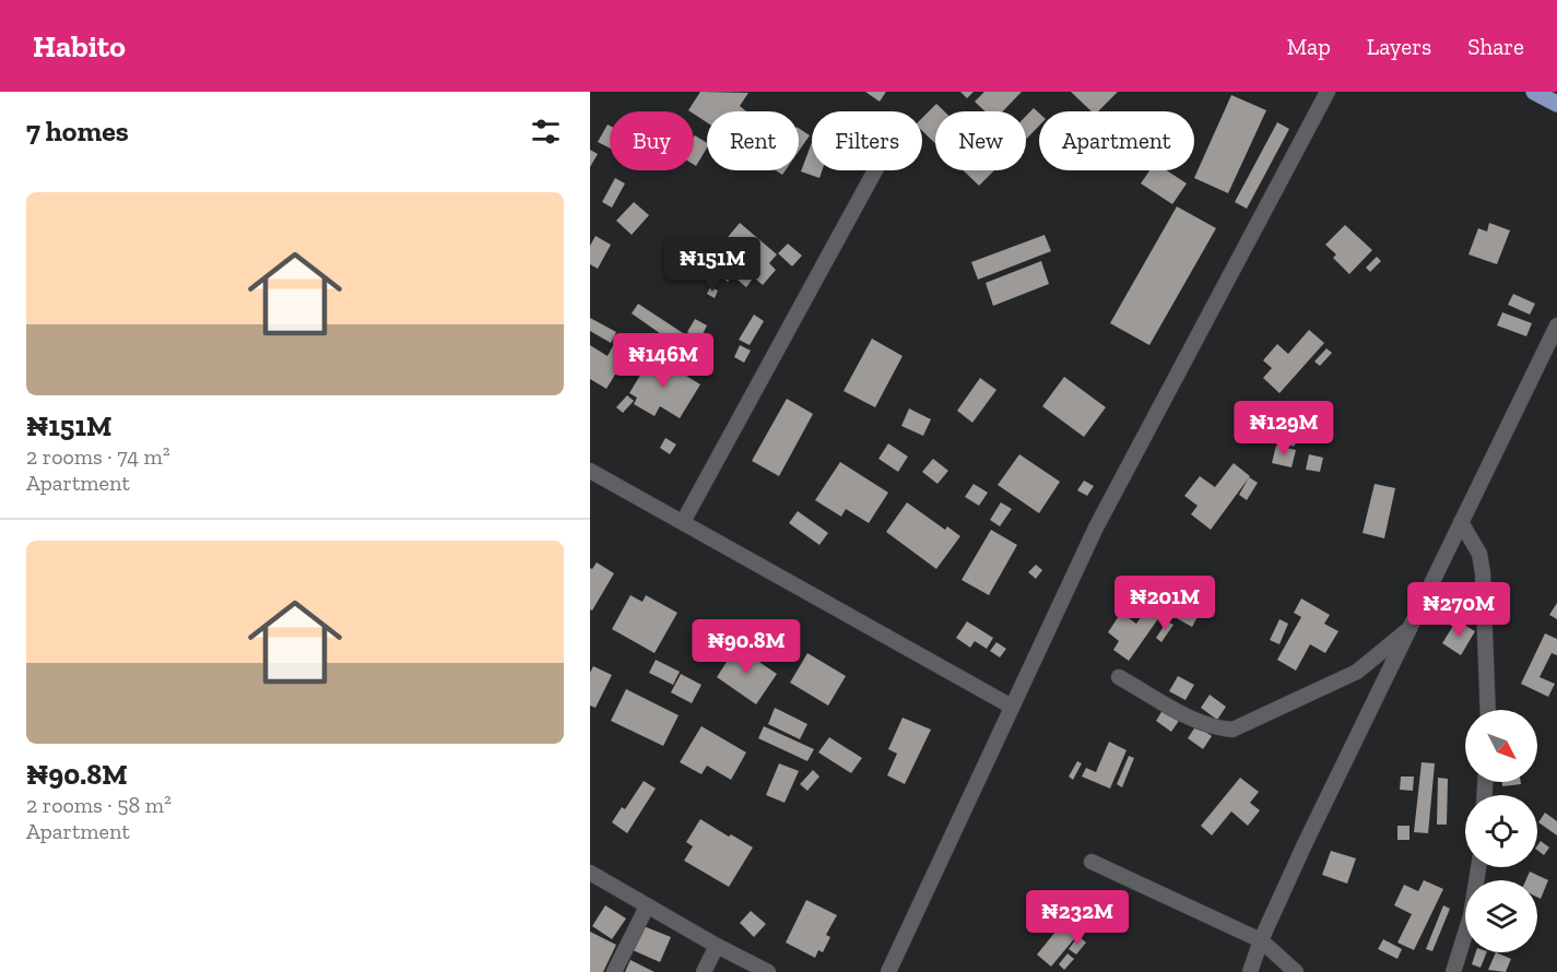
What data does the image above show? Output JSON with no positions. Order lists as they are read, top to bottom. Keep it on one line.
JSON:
{"north":"bottom right","page":{"header":"Habito","nav":["Map","Layers","Share"],"heading":"7 homes","chip":["Buy","Rent","Filters","New","Apartment"],"list":[{"name":"₦151M","note":"2 rooms · 74 m² · Apartment"},{"name":"₦90.8M","note":"2 rooms · 58 m² · Apartment"}],"price":["₦151M","₦146M","₦129M","₦201M","₦270M","₦90.8M","₦232M"]}}
